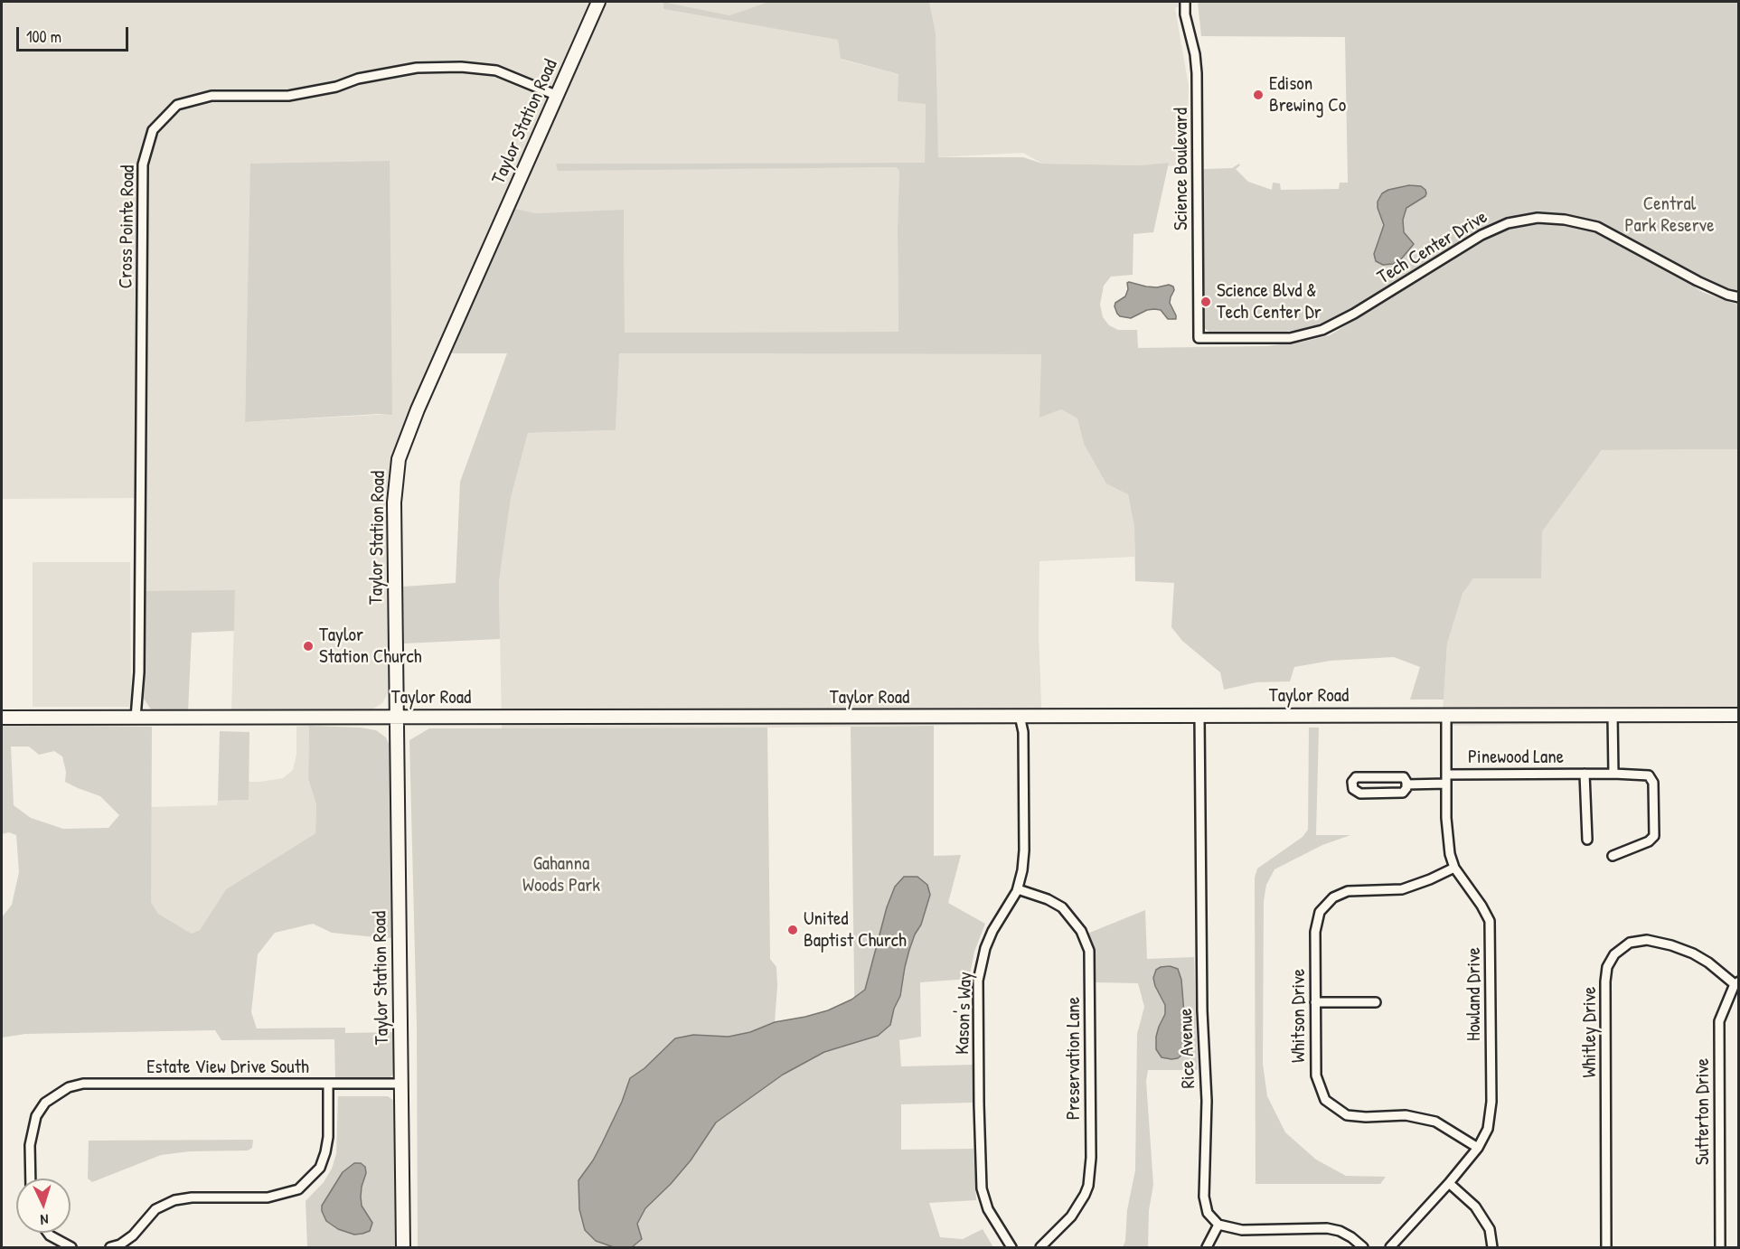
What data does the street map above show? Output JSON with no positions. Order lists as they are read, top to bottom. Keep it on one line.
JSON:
{"streets":{"main road":["Taylor Station Road","Taylor Road"],"street":["Science Boulevard","Cross Pointe Road","Tech Center Drive","Pinewood Lane","Howland Drive","Kason's Way","Whitson Drive","Whitley Drive","Rice Avenue","Preservation Lane","Estate View Drive South","Sutterton Drive"]},"crossings":[["Taylor Station Road","Cross Pointe Road"],["Taylor Station Road","Taylor Road"],["Taylor Station Road","Estate View Drive South"],["Science Boulevard","Tech Center Drive"],["Cross Pointe Road","Taylor Road"],["Taylor Road","Howland Drive"],["Taylor Road","Kason's Way"],["Taylor Road","Rice Avenue"],["Pinewood Lane","Howland Drive"],["Howland Drive","Whitson Drive"],["Kason's Way","Preservation Lane"],["Whitley Drive","Sutterton Drive"]],"parks":["Central Park Reserve","Gahanna Woods Park"],"places":["Edison Brewing Co","Science Blvd & Tech Center Dr","Taylor Station Church","United Baptist Church"],"scale_bar":"100 m","north":"bottom"}
